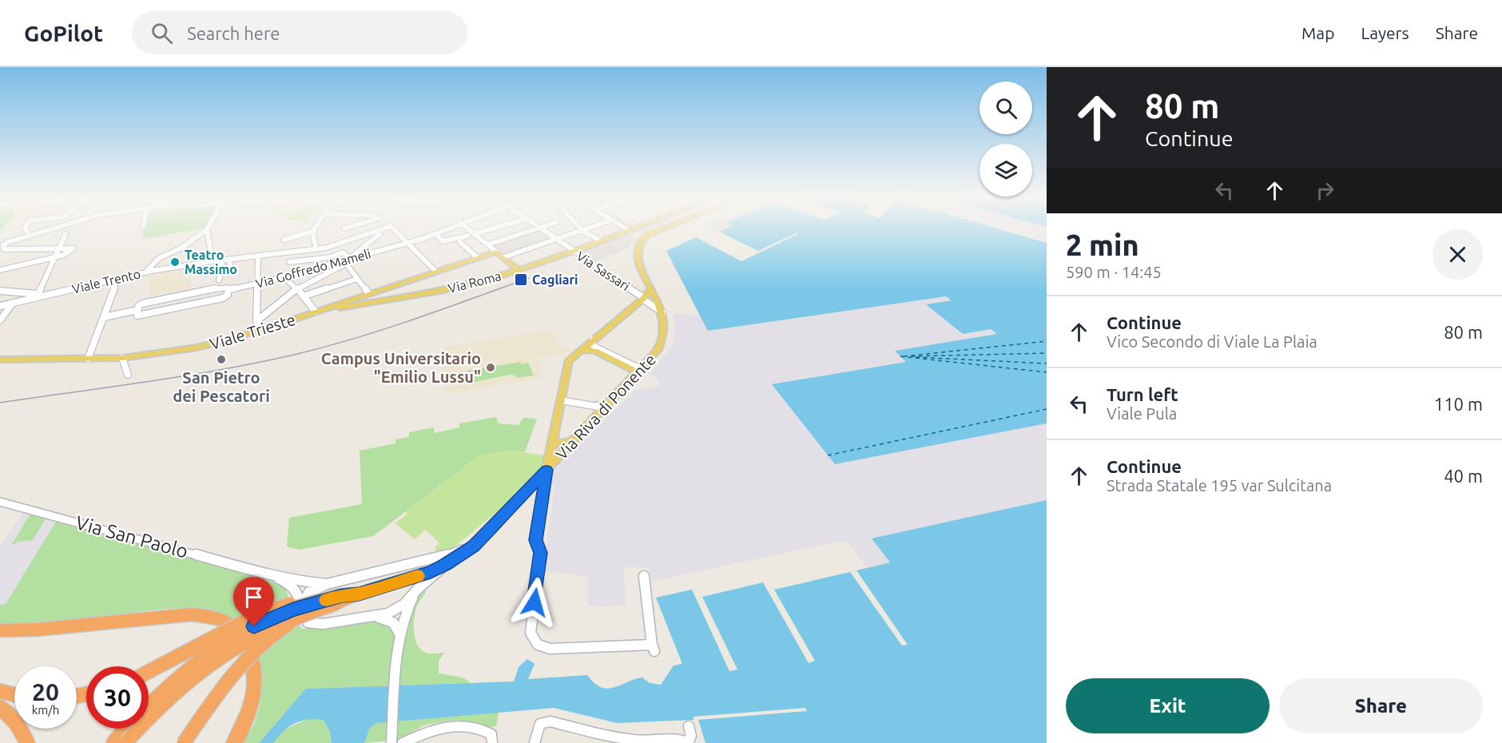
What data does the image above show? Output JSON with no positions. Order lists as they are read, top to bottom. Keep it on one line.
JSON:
{"streets":{"main road":["Via Roma","Viale Trieste","Via Riva di Ponente"],"street":["Via Goffredo Mameli","Via Sassari","Viale Trento","Via San Paolo"]},"crossings":[["Via Sassari","Via Roma"],["Via Sassari","Via Riva di Ponente"],["Via Roma","Viale Trieste"],["Via Riva di Ponente","Via San Paolo"]],"places":{"other":["Teatro Massimo","San Pietro dei Pescatori","Campus Universitario \"Emilio Lussu\""],"transit":["Cagliari"]},"page":{"header":"GoPilot","search":"Search here","nav":["Map","Layers","Share"],"turn":["80 m","Continue"],"heading":["2 min","590 m · 14:45"],"list":[{"name":"Continue","note":"Vico Secondo di Viale La Plaia","value":"80 m"},{"name":"Turn left","note":"Viale Pula","value":"110 m"},{"name":"Continue","note":"Strada Statale 195 var Sulcitana","value":"40 m"}],"speed":"20 km/h","limit":"30","buttons":["Exit","Share"]}}
